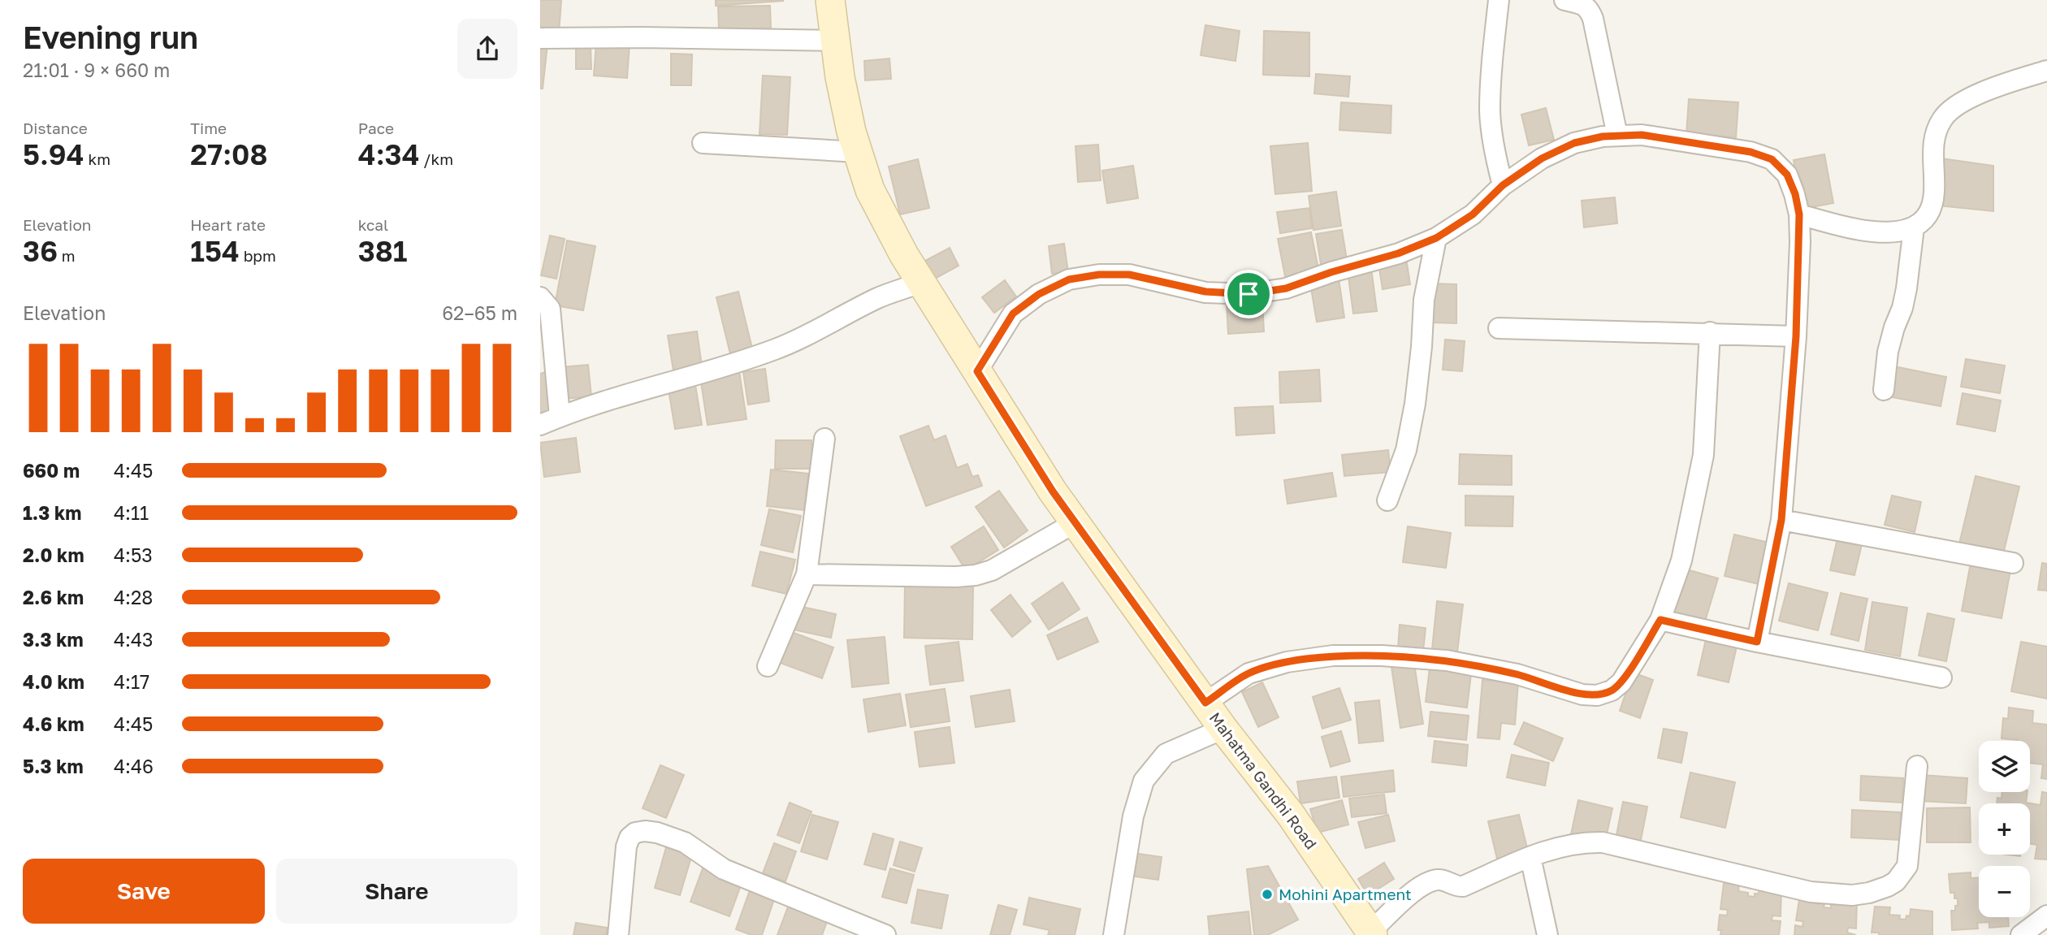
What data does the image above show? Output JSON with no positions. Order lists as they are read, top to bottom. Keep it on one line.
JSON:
{"streets":{"main road":["Mahatma Gandhi Road"]},"places":["Mohini Apartment"],"page":{"heading":["Evening run","21:01 · 9 × 660 m"],"stats":[["Distance","5.94 km"],["Time","27:08"],["Pace","4:34 /km"],["Elevation","36 m"],["Heart rate","154 bpm"],["kcal","381"]],"chart":["Elevation","62–65 m"],"list":[{"name":"660 m","note":"4:45"},{"name":"1.3 km","note":"4:11"},{"name":"2.0 km","note":"4:53"},{"name":"2.6 km","note":"4:28"},{"name":"3.3 km","note":"4:43"},{"name":"4.0 km","note":"4:17"},{"name":"4.6 km","note":"4:45"},{"name":"5.3 km","note":"4:46"}],"map_buttons":["+","−"],"buttons":["Save","Share"]}}
